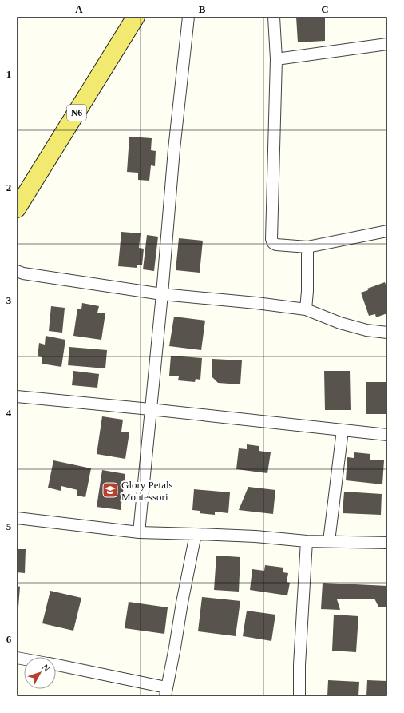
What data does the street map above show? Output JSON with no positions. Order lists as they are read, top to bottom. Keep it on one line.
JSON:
{"streets":{"main road":["N6"]},"places":{"school or university":["Glory Petals Montessori"]},"north":"top right","grid":{"columns":["A","B","C"],"rows":["1","2","3","4","5","6"]}}
